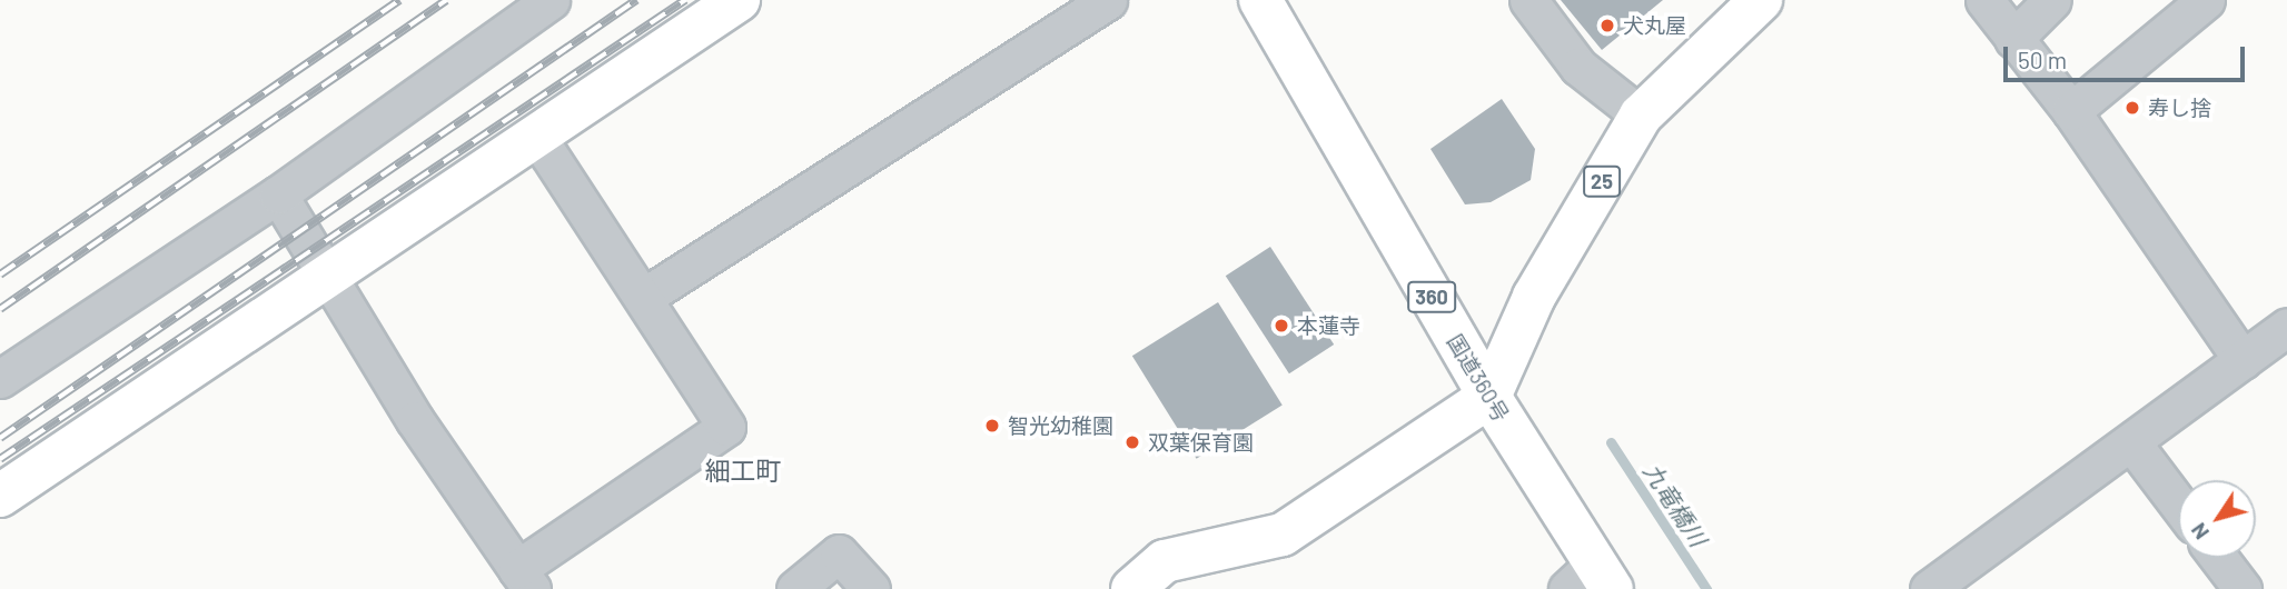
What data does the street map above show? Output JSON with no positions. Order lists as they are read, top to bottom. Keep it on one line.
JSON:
{"streets":{"main road":["25","360","国道360号"]},"crossings":[["25","国道360号"]],"districts":["細工町"],"water":["九竜橋川"],"places":["犬丸屋","寿し捨","本蓮寺","智光幼稚園","双葉保育園"],"scale_bar":"50 m","north":"bottom left"}
